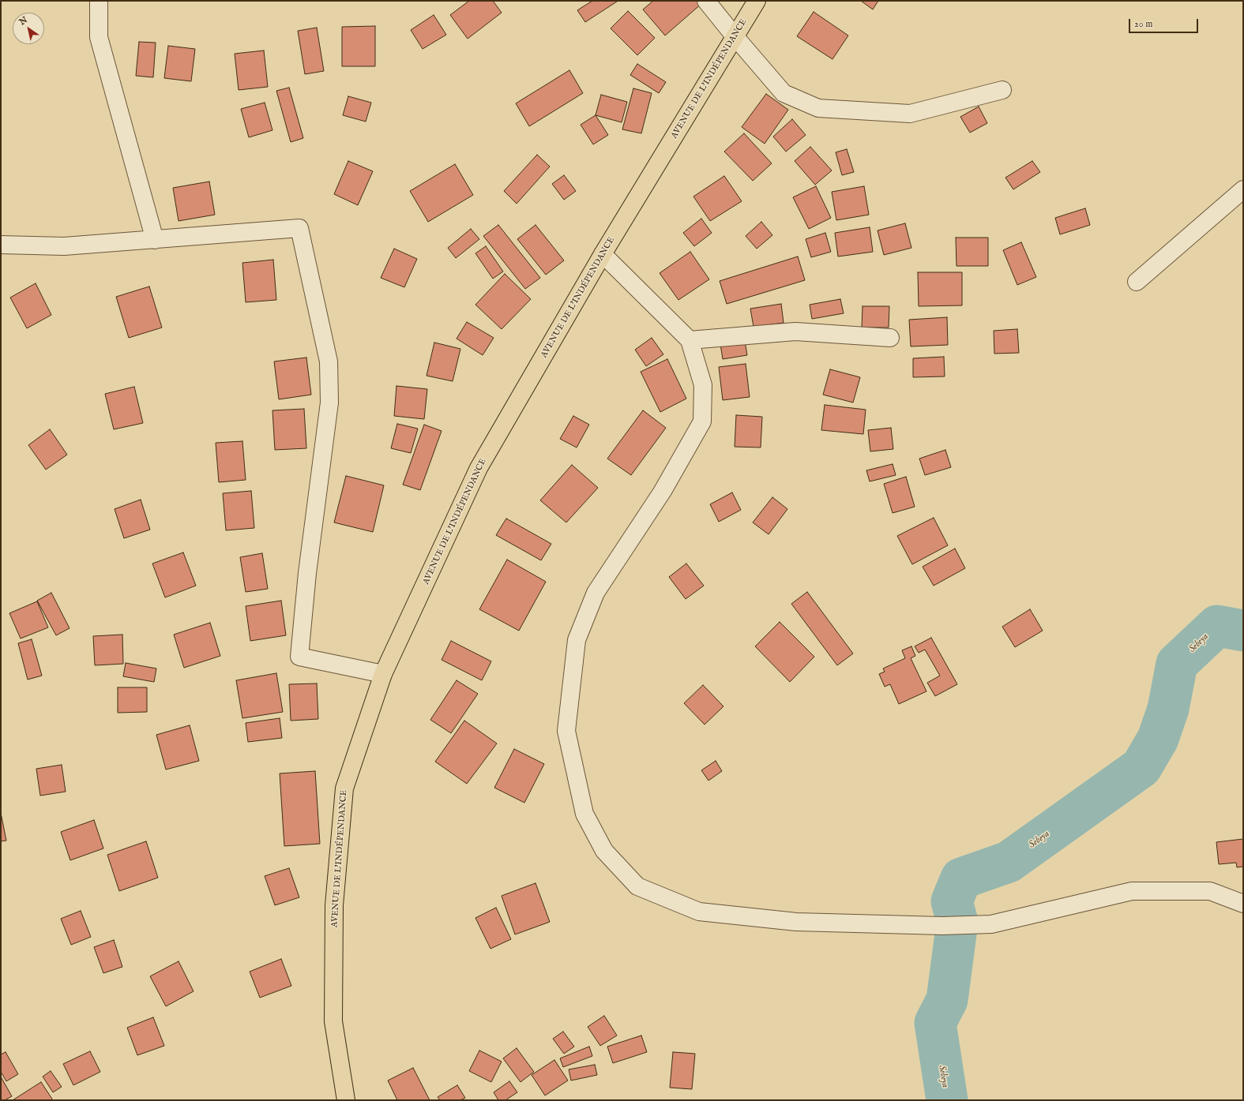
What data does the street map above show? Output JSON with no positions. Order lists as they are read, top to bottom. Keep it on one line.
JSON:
{"streets":{"highway":["AVENUE DE L'INDÉPENDANCE"]},"water":["Sebeya"],"scale_bar":"20 m","north":"top left"}
